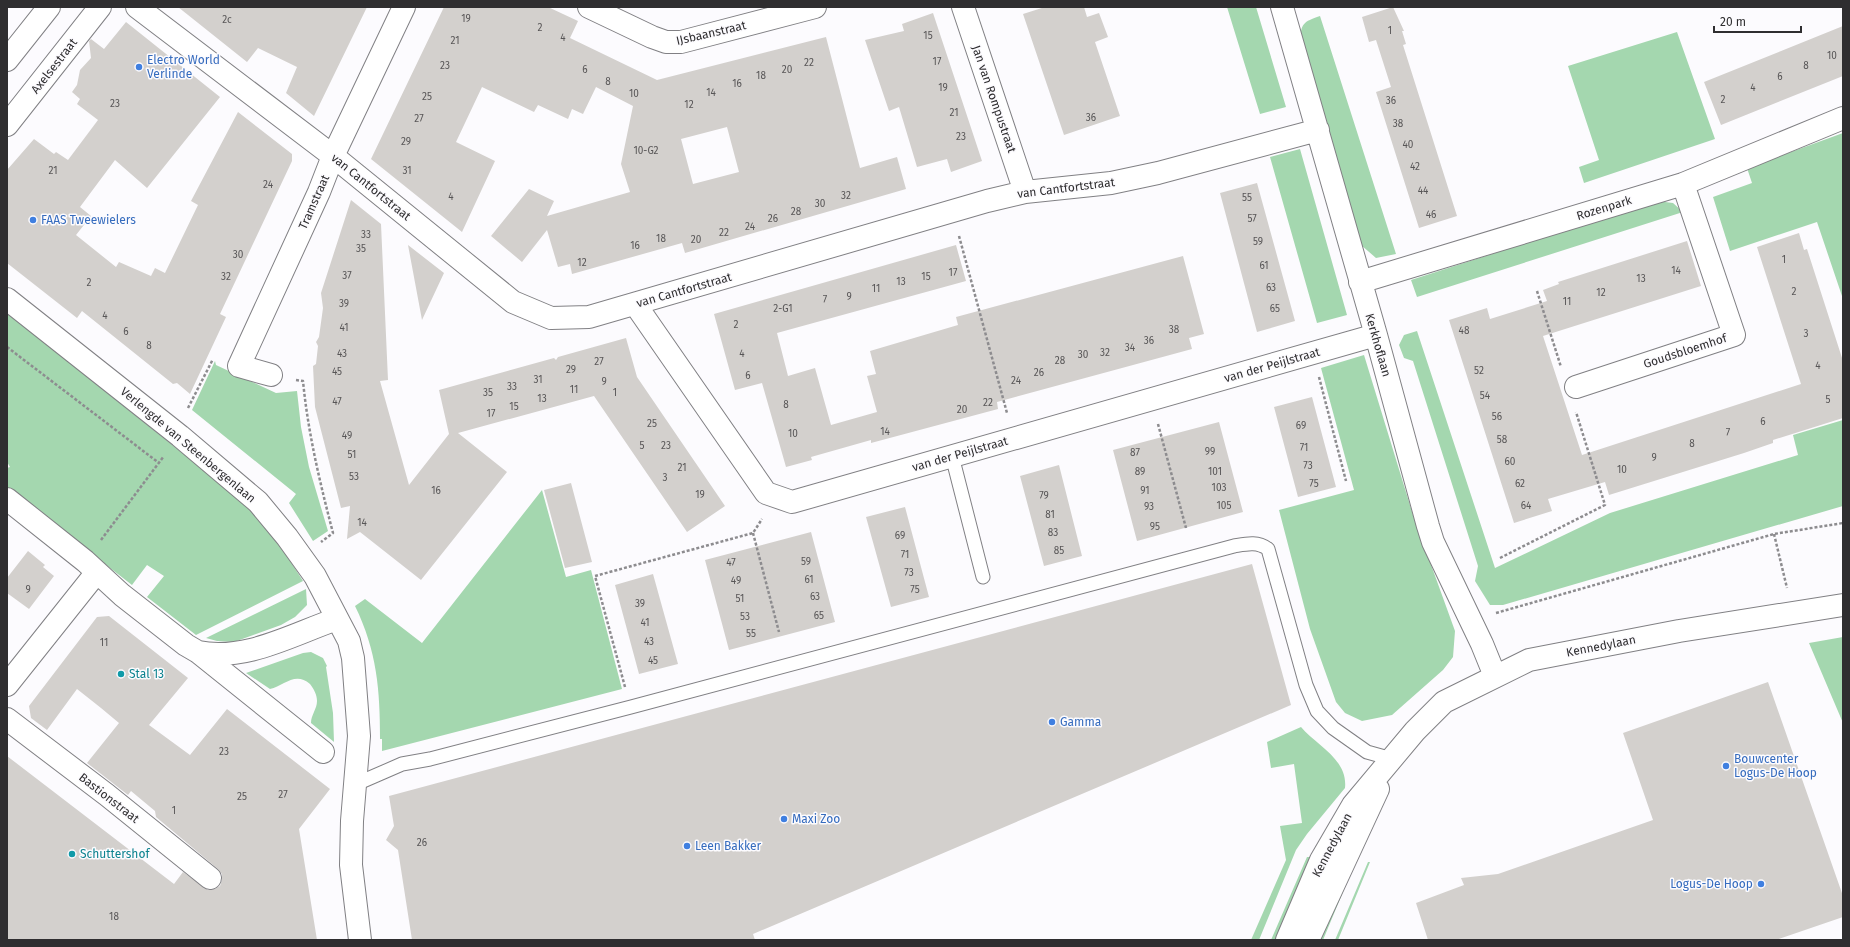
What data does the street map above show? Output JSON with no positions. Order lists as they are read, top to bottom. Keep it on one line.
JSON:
{"streets":{"street":["IJsbaanstraat","Axelsestraat","Jan van Rompustraat","van Cantfortstraat","Tramstraat","Rozenpark","Kerkhoflaan","Goudsbloemhof","van der Peijlstraat","Verlengde van Steenbergenlaan","Kennedylaan","Bastionstraat"]},"crossings":[["Jan van Rompustraat","van Cantfortstraat"],["van Cantfortstraat","Tramstraat"],["van Cantfortstraat","Kerkhoflaan"],["van Cantfortstraat","van der Peijlstraat"],["Rozenpark","Kerkhoflaan"],["Rozenpark","Goudsbloemhof"],["Kerkhoflaan","van der Peijlstraat"],["Kerkhoflaan","Kennedylaan"]],"places":["Electro World Verlinde","FAAS Tweewielers","Stal 13","Gamma","Bouwcenter Logus-De Hoop","Maxi Zoo","Leen Bakker","Schuttershof","Logus-De Hoop"],"house_numbers":["19","2c","2","1","15","4","21","10","17","22","23","8","6","20","18","6","8","16","19","4","14","10","25","2","36","23","12","21","36","27","38","23","29","40","10-G2","42","21","31","24","44","32","4","55","30","28","46","26","57","24","22","33","18","20","59","16","35","30","1","12","61","14","17","37","32","15","13","13","2","63","11","2","12","9","7","11","39","2-G1","65","4","2","41","38","48","6","3","36","8","34","32","43","4","30","28","27","4","29","52","45","26","6","31","24","9","33","11","35","1","54","13","5","47","22","8","15","20","17","56","6","25","69","14","7","10","49","58","8","5","23","71","99","87","51","9","60","73","21","10","89","101","53","3","75","62","103","16","91","19","79","105","64","93","81","14","95","83","69","85","71","59","47","73","61","49","9","75","63","51","39","65","53","41","55","43","11","45","23","27","25","1","26","18"],"scale_bar":"20 m"}
